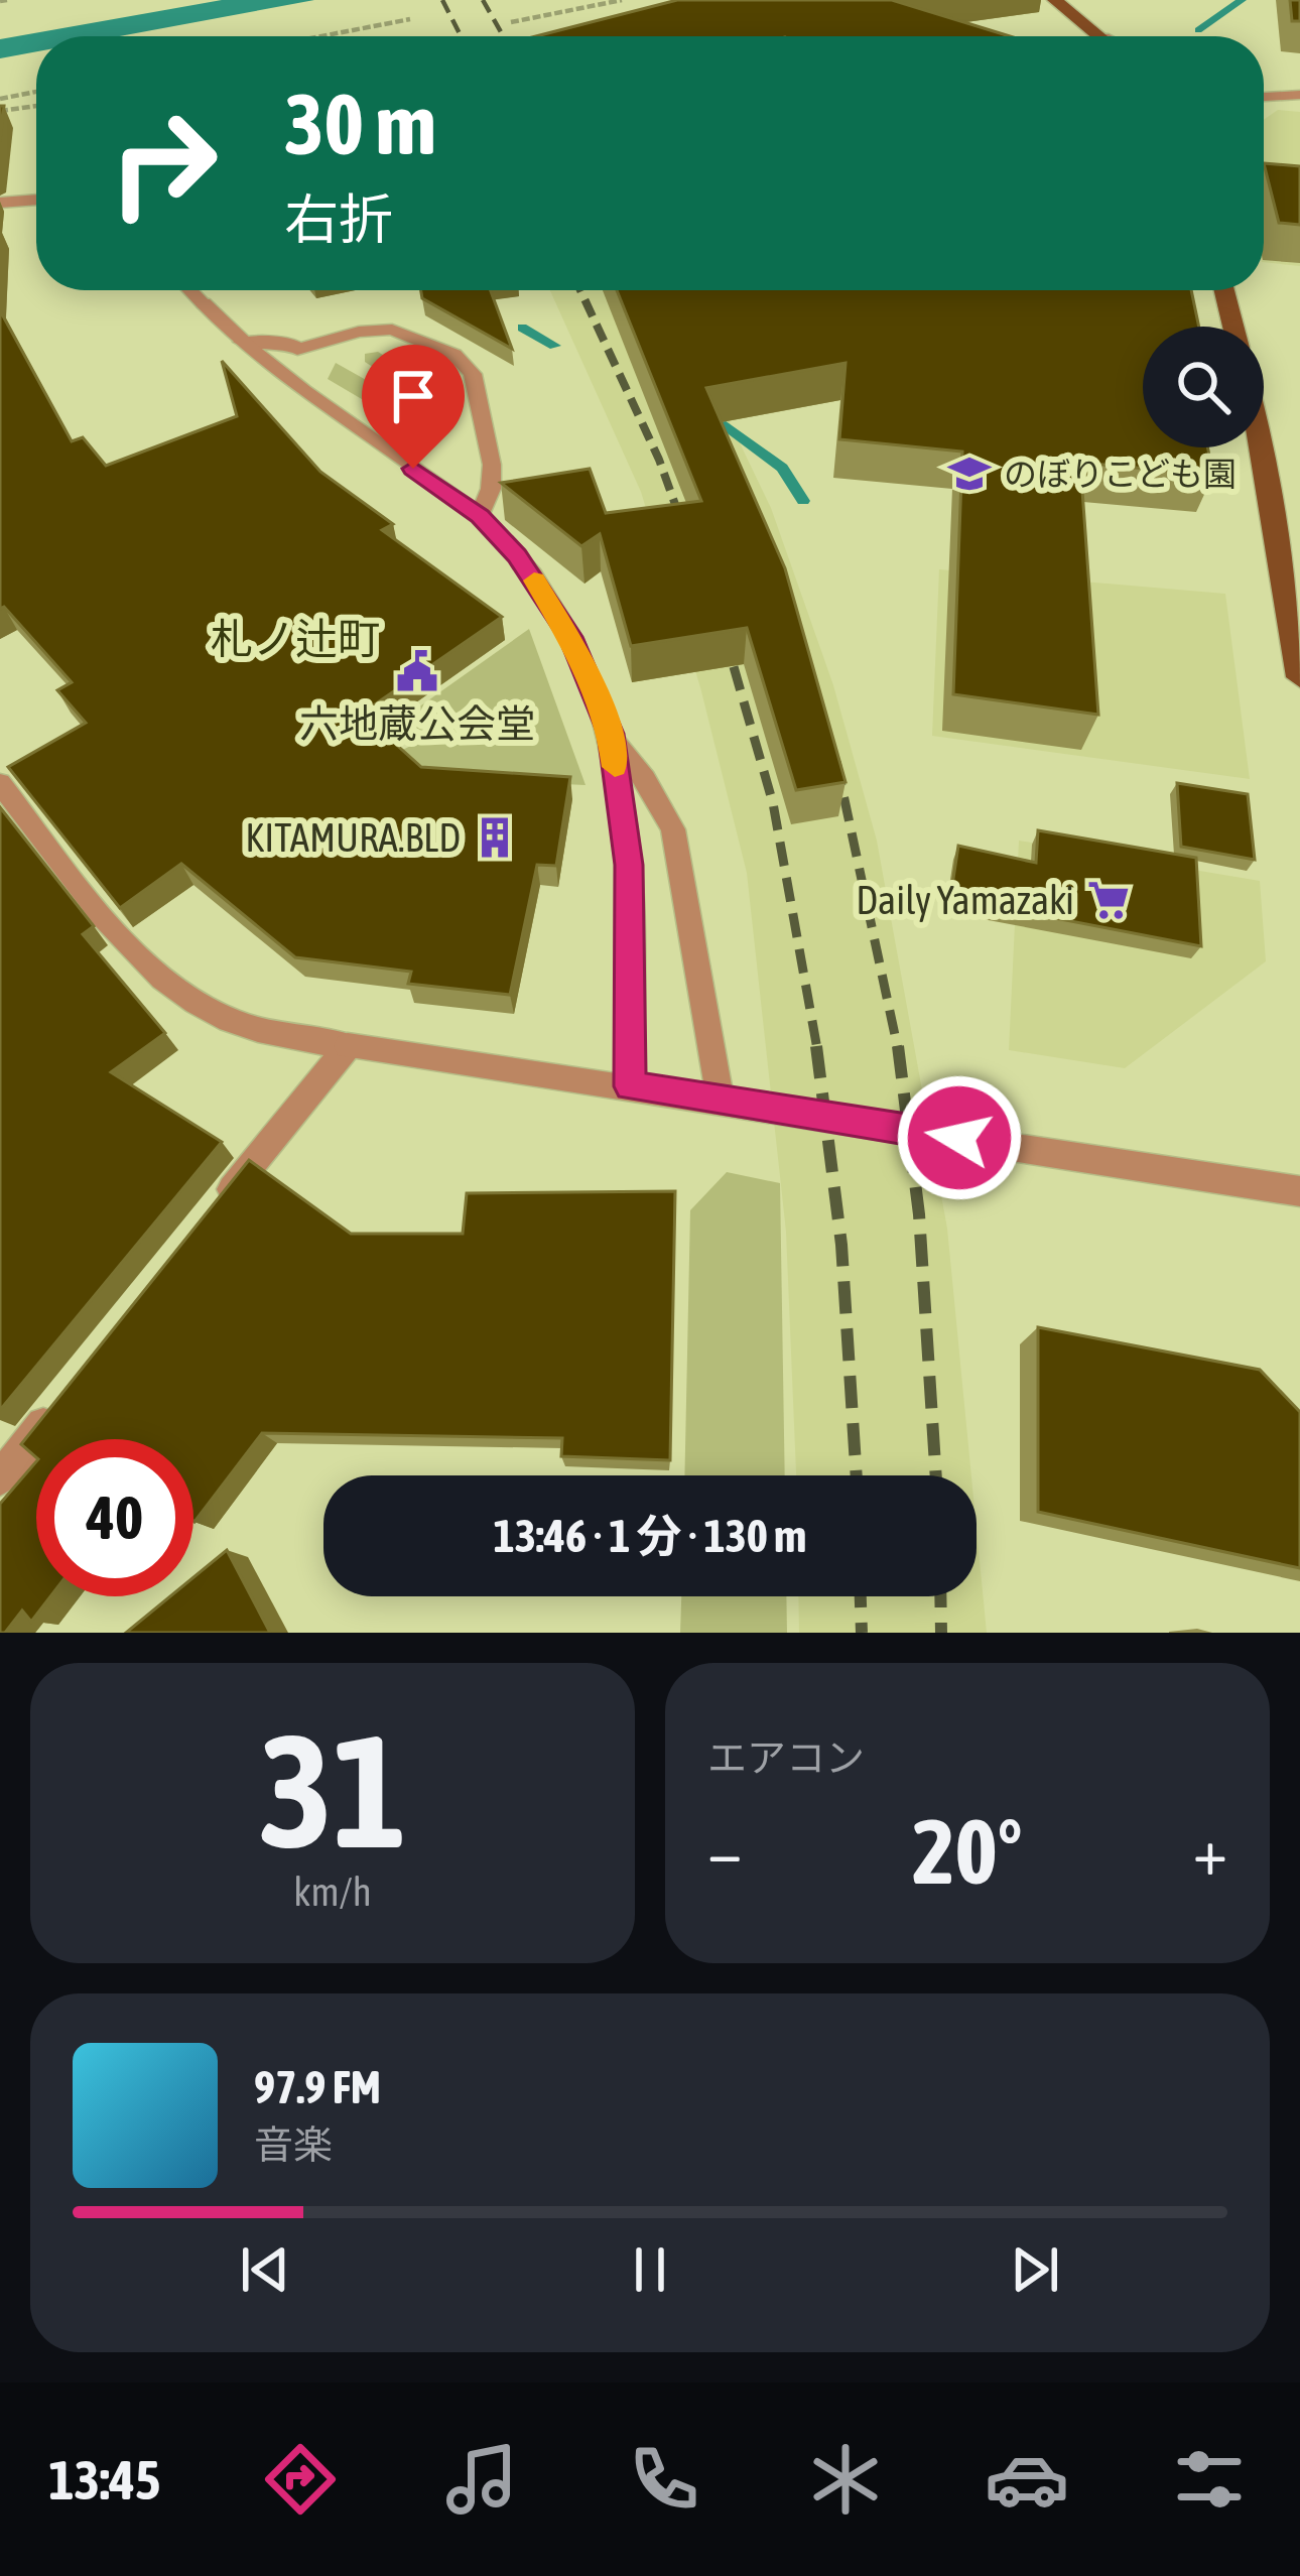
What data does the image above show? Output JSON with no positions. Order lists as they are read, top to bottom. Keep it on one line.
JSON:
{"districts":["札ノ辻町"],"places":{"school or university":["のぼりこども園"],"public building":["六地蔵公会堂"],"building":["KITAMURA.BLD"],"supermarket":["Daily Yamazaki"]},"page":{"turn":["30 m","右折"],"limit":"40","trip":"13:46 · 1 分 · 130 m","tile":[["31","km/h"],"エアコン"],"heat":["−","20°","+"],"song":["97.9 FM","音楽"],"tabs":"13:45"}}
